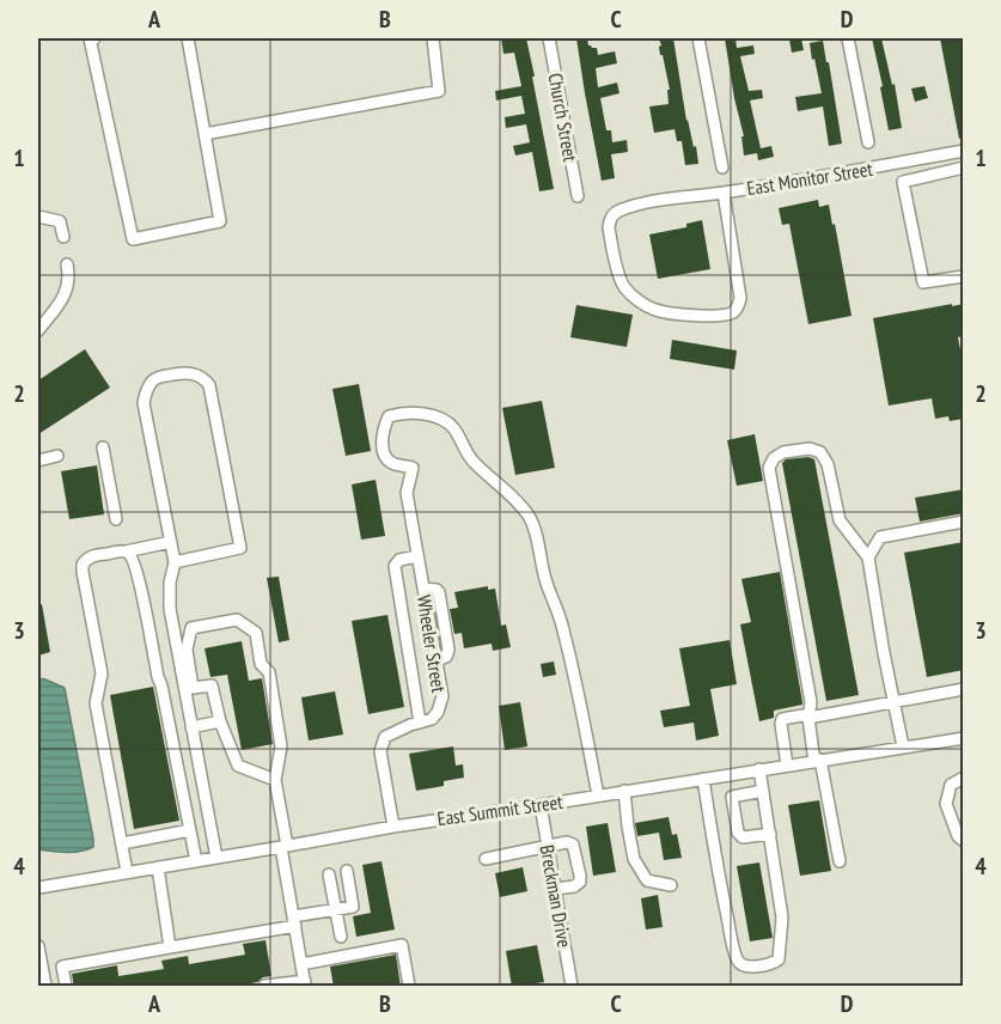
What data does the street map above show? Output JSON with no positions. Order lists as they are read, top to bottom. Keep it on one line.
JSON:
{"streets":{"street":["Church Street","East Monitor Street","Wheeler Street","East Summit Street","Breckman Drive"]},"crossings":[["Wheeler Street","East Summit Street"],["East Summit Street","Breckman Drive"]],"grid":{"columns":["A","B","C","D"],"rows":["1","2","3","4"]}}
